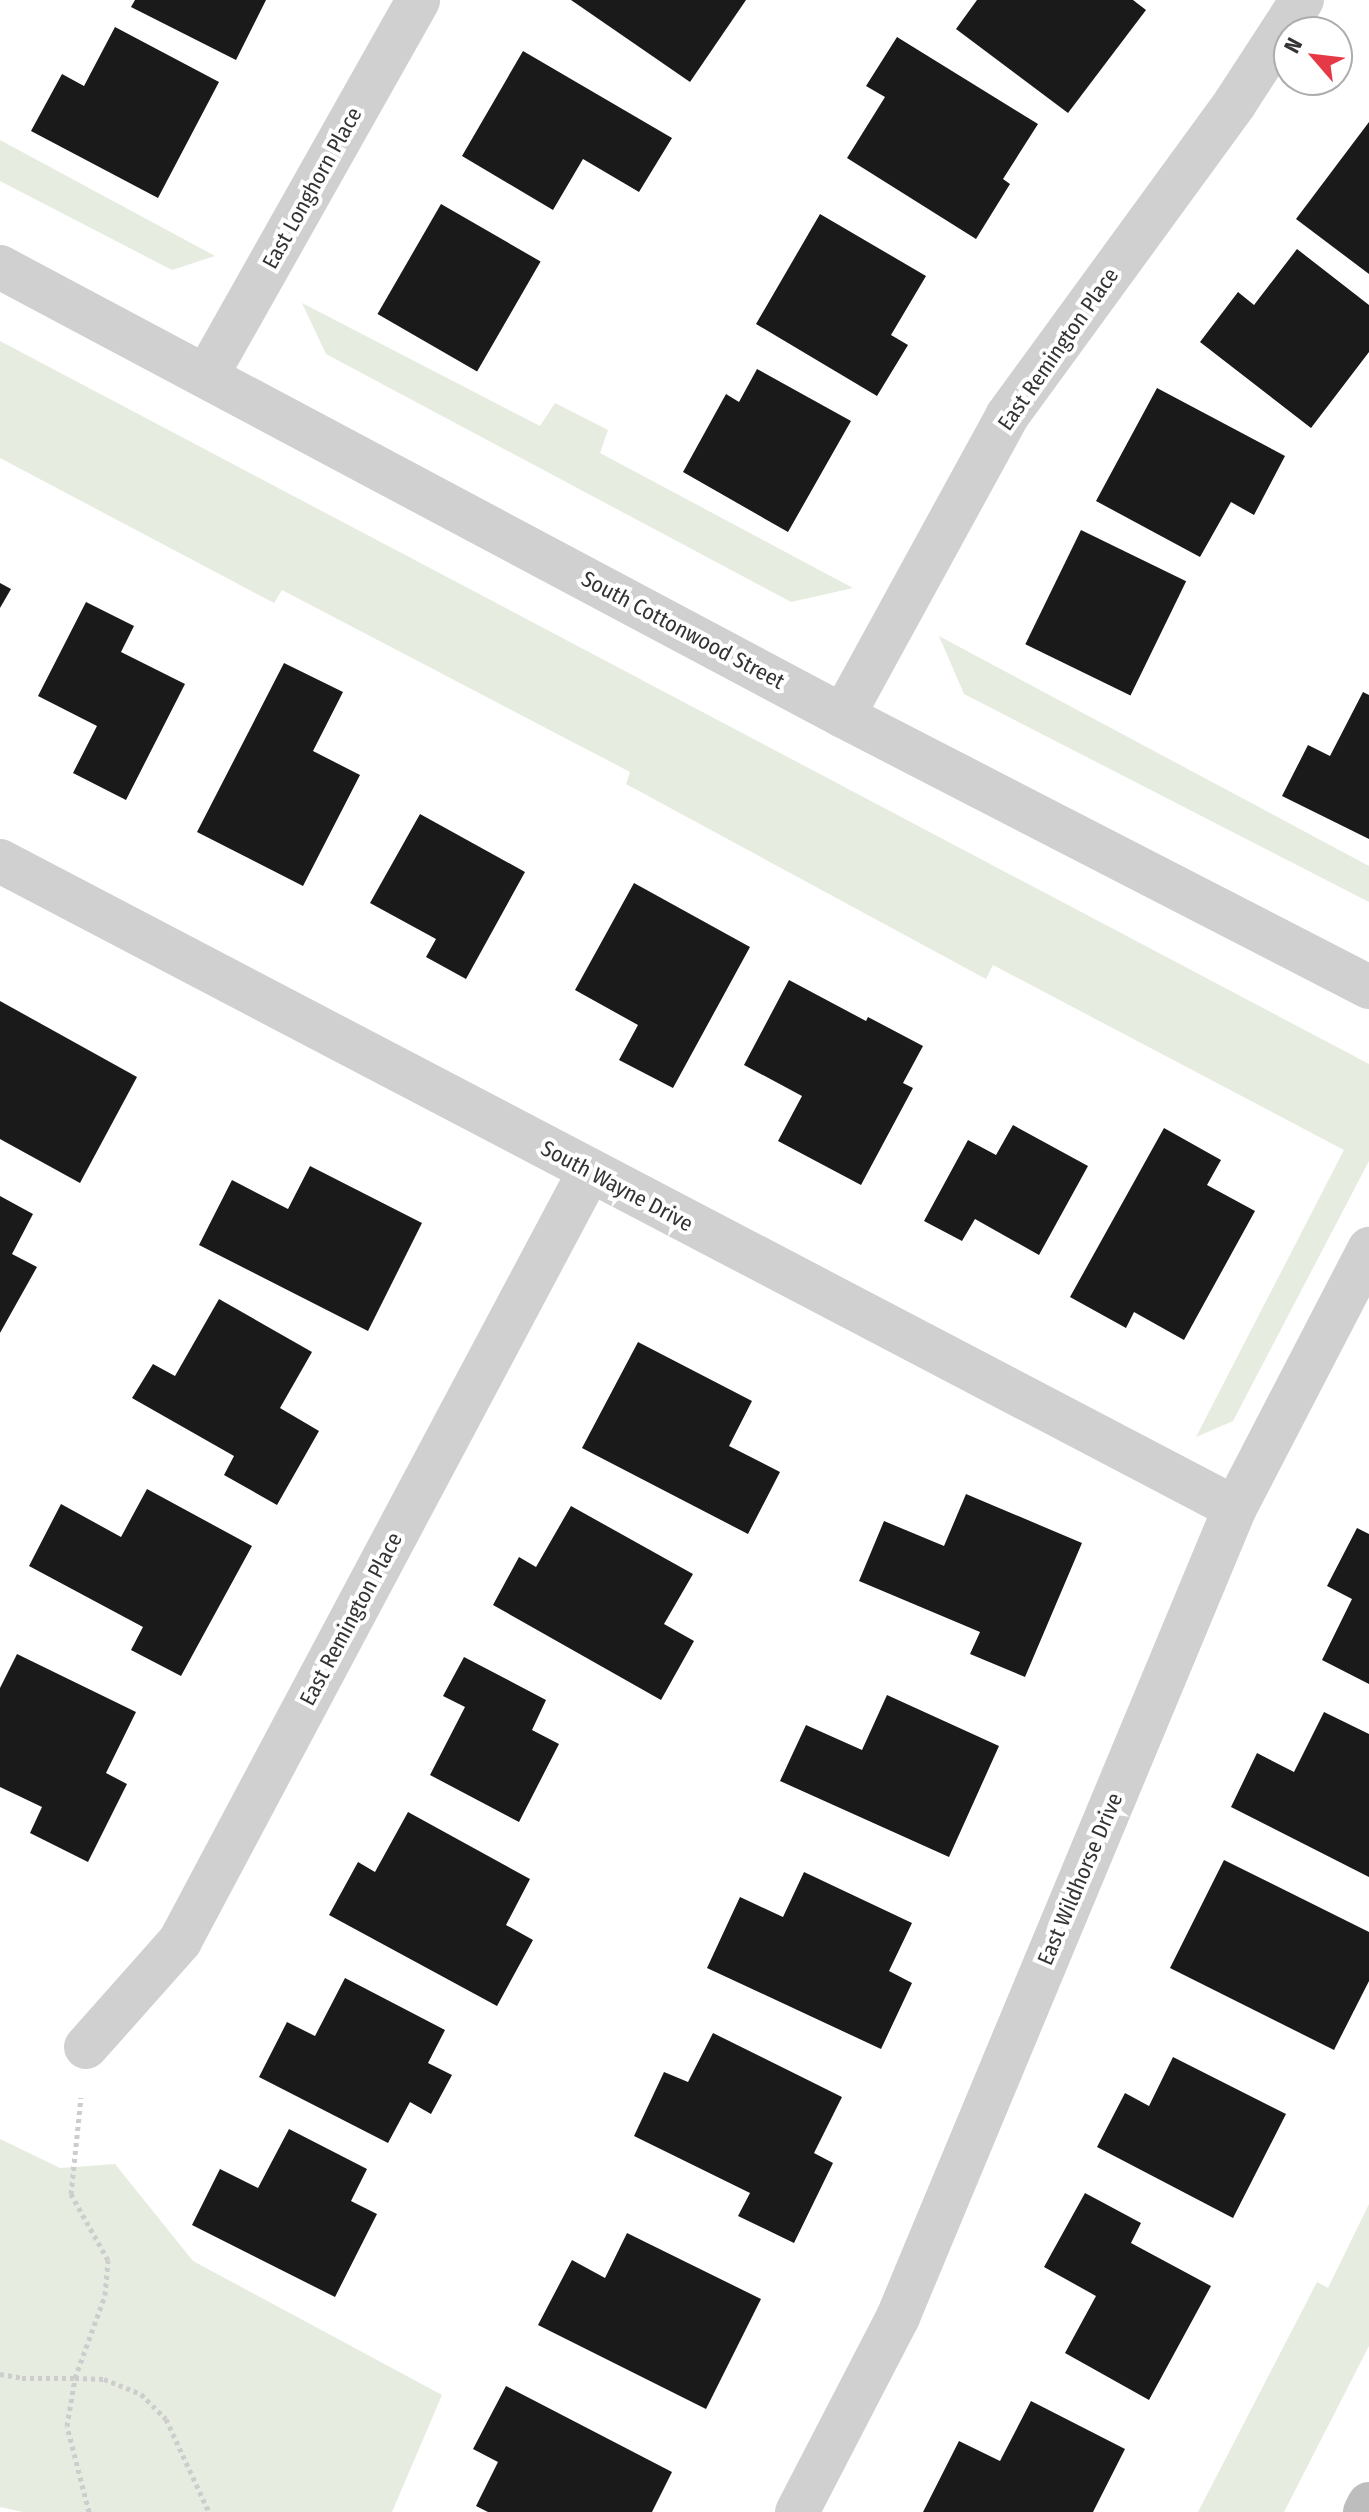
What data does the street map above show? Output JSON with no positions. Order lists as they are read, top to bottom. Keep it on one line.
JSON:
{"streets":{"street":["East Longhorn Place","East Remington Place","South Cottonwood Street","South Wayne Drive","East Wildhorse Drive"]},"crossings":[["East Longhorn Place","South Cottonwood Street"],["East Remington Place","South Cottonwood Street"],["East Remington Place","South Wayne Drive"],["South Wayne Drive","East Wildhorse Drive"]],"north":"top left"}
